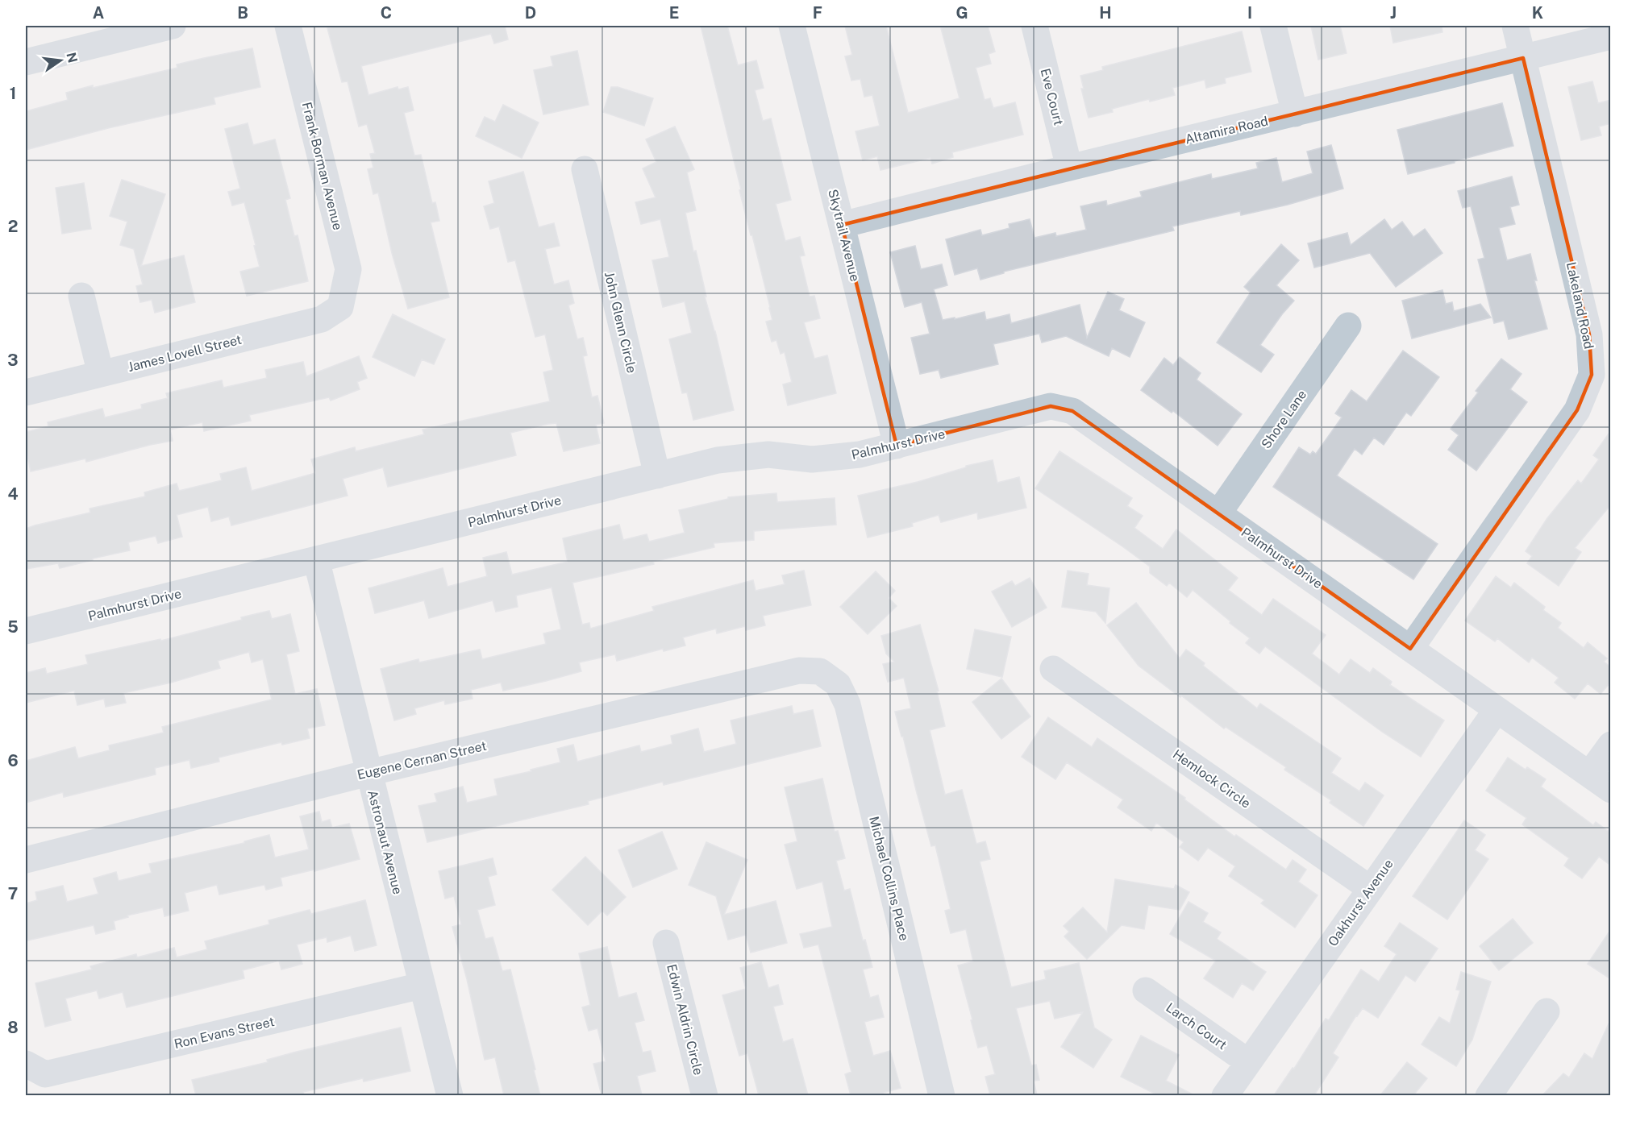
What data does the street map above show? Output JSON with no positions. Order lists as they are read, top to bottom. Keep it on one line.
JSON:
{"streets":{"street":["Eve Court","Altamira Road","Frank Borman Avenue","Skytrail Avenue","Lakeland Road","John Glenn Circle","James Lovell Street","Shore Lane","Palmhurst Drive","Eugene Cernan Street","Hemlock Circle","Astronaut Avenue","Michael Collins Place","Oakhurst Avenue","Edwin Aldrin Circle","Larch Court","Ron Evans Street"]},"crossings":[["Eve Court","Altamira Road"],["Altamira Road","Skytrail Avenue"],["Altamira Road","Lakeland Road"],["Frank Borman Avenue","James Lovell Street"],["Skytrail Avenue","Palmhurst Drive"],["Lakeland Road","Palmhurst Drive"],["John Glenn Circle","Palmhurst Drive"],["Shore Lane","Palmhurst Drive"],["Palmhurst Drive","Astronaut Avenue"],["Palmhurst Drive","Oakhurst Avenue"],["Eugene Cernan Street","Astronaut Avenue"],["Eugene Cernan Street","Michael Collins Place"],["Hemlock Circle","Oakhurst Avenue"],["Astronaut Avenue","Ron Evans Street"],["Oakhurst Avenue","Larch Court"]],"north":"right","grid":{"columns":["A","B","C","D","E","F","G","H","I","J","K"],"rows":["1","2","3","4","5","6","7","8"]}}
